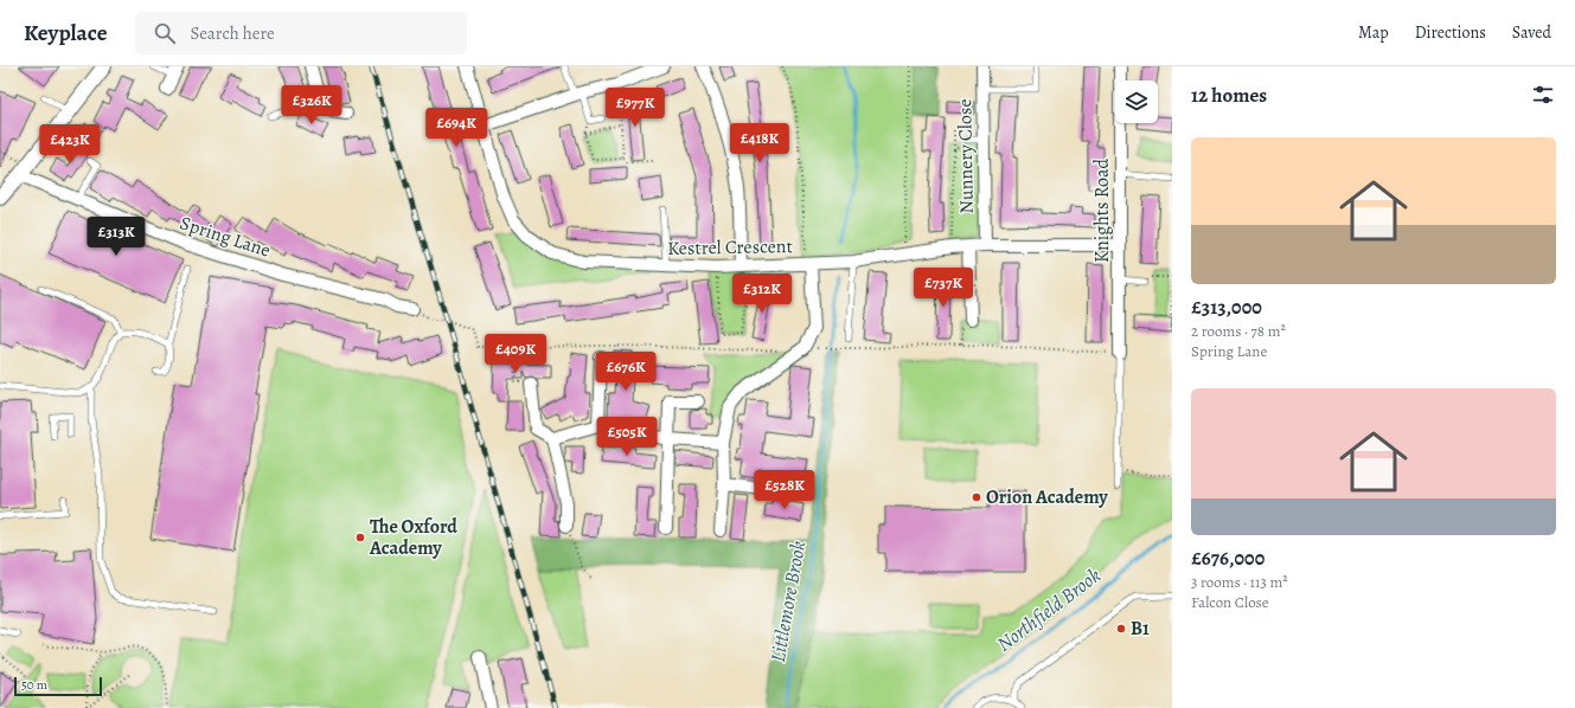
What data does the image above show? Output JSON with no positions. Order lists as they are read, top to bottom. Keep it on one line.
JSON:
{"streets":{"street":["Nunnery Close","Knights Road","Spring Lane","Kestrel Crescent"]},"crossings":[["Nunnery Close","Kestrel Crescent"],["Knights Road","Kestrel Crescent"]],"water":["Littlemore Brook","Northfield Brook"],"places":["Orion Academy","The Oxford Academy","B1"],"scale_bar":"50 m","page":{"header":"Keyplace","search":"Search here","nav":["Map","Directions","Saved"],"heading":"12 homes","price":["£326K","£977K","£694K","£418K","£423K","£313K","£737K","£312K","£409K","£676K","£505K","£528K"],"list":[{"name":"£313,000","note":"2 rooms · 78 m² · Spring Lane"},{"name":"£676,000","note":"3 rooms · 113 m² · Falcon Close"}],"scale":"50 m"}}
